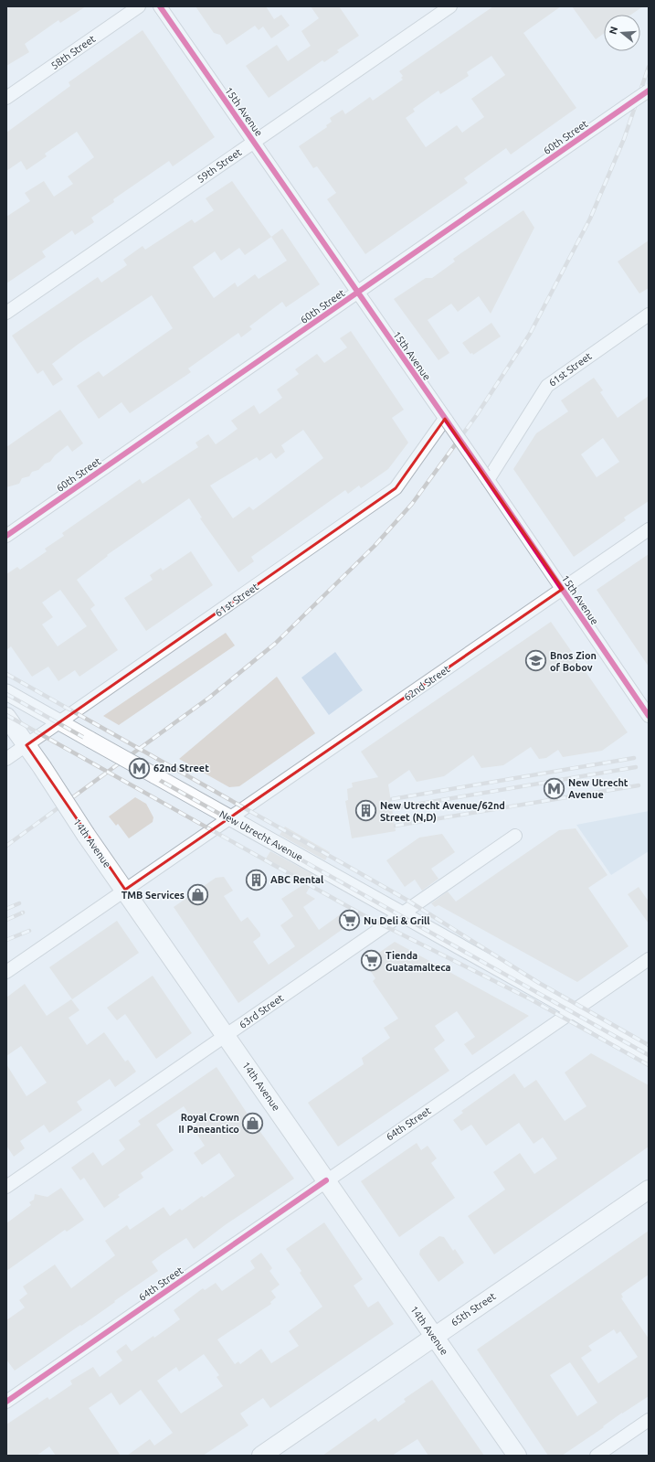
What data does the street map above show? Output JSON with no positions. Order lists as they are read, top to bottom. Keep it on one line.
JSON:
{"streets":{"main road":["14th Avenue","65th Street"],"street":["58th Street","15th Avenue","60th Street","59th Street","61st Street","62nd Street","New Utrecht Avenue","63rd Street","64th Street"]},"crossings":[["15th Avenue","60th Street"],["15th Avenue","59th Street"],["15th Avenue","61st Street"],["15th Avenue","62nd Street"],["61st Street","New Utrecht Avenue"],["61st Street","14th Avenue"],["62nd Street","New Utrecht Avenue"],["62nd Street","14th Avenue"],["New Utrecht Avenue","63rd Street"],["New Utrecht Avenue","64th Street"],["14th Avenue","63rd Street"],["14th Avenue","64th Street"],["14th Avenue","65th Street"]],"places":{"school or university":["Bnos Zion of Bobov"],"metro station":["62nd Street","New Utrecht Avenue"],"building":["New Utrecht Avenue/62nd Street (N,D)","ABC Rental"],"shop":["TMB Services","Royal Crown II Paneantico"],"supermarket":["Nu Deli & Grill","Tienda Guatamalteca"]},"north":"left"}
